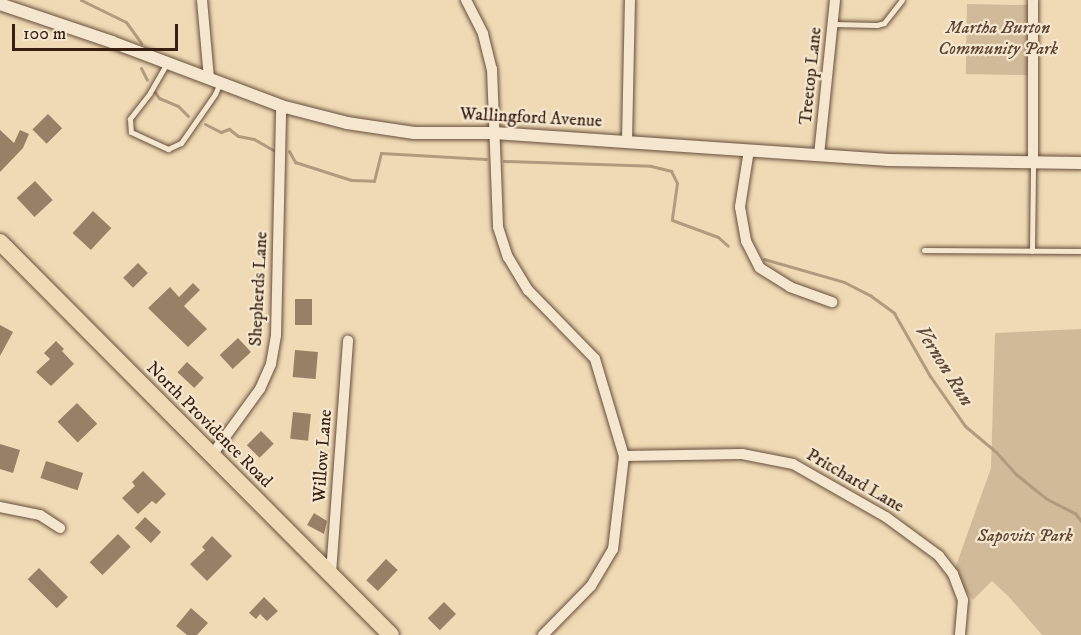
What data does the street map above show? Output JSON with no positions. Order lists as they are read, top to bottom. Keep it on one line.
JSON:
{"streets":{"main road":["North Providence Road"],"street":["Treetop Lane","Wallingford Avenue","Shepherds Lane","Willow Lane","Pritchard Lane"]},"crossings":[["Treetop Lane","Wallingford Avenue"],["Wallingford Avenue","Shepherds Lane"],["Shepherds Lane","North Providence Road"],["North Providence Road","Willow Lane"]],"water":["Vernon Run"],"parks":["Martha Burton Community Park","Sapovits Park"],"scale_bar":"100 m"}
